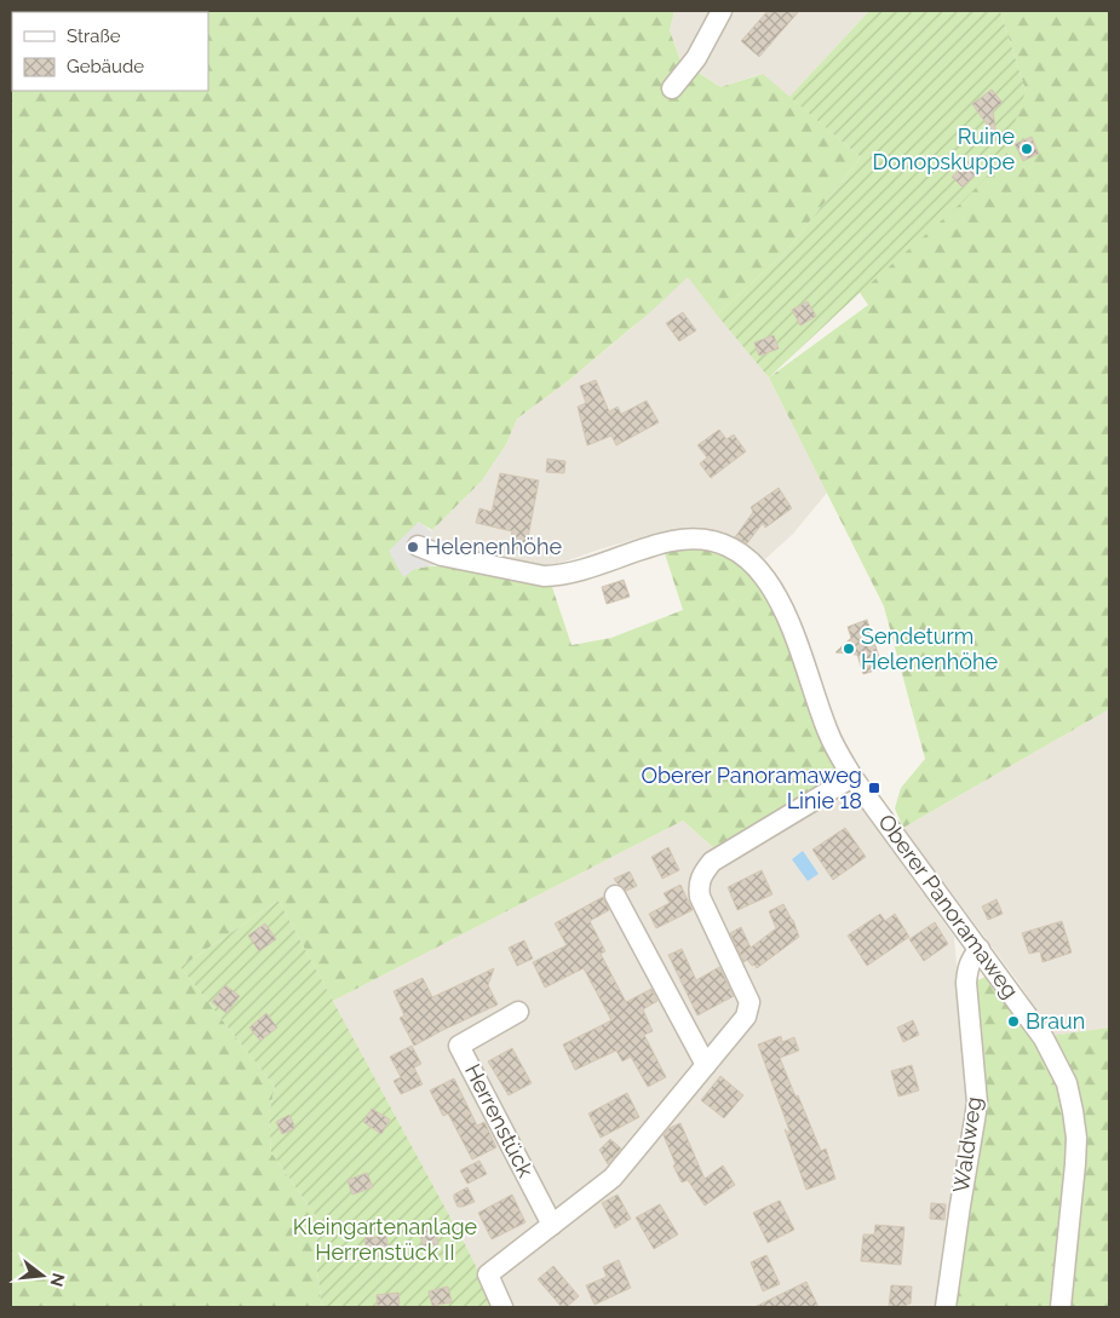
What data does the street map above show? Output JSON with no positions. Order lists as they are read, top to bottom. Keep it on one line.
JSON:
{"streets":{"street":["Oberer Panoramaweg","Herrenstück","Waldweg"]},"crossings":[["Oberer Panoramaweg","Waldweg"]],"parks":["Kleingartenanlage Herrenstück II"],"places":{"other":["Ruine Donopskuppe","Helenenhöhe","Sendeturm Helenenhöhe","Braun"],"transit":["Oberer Panoramaweg Linie 18"]},"legend":["Straße","Gebäude"],"north":"right"}
